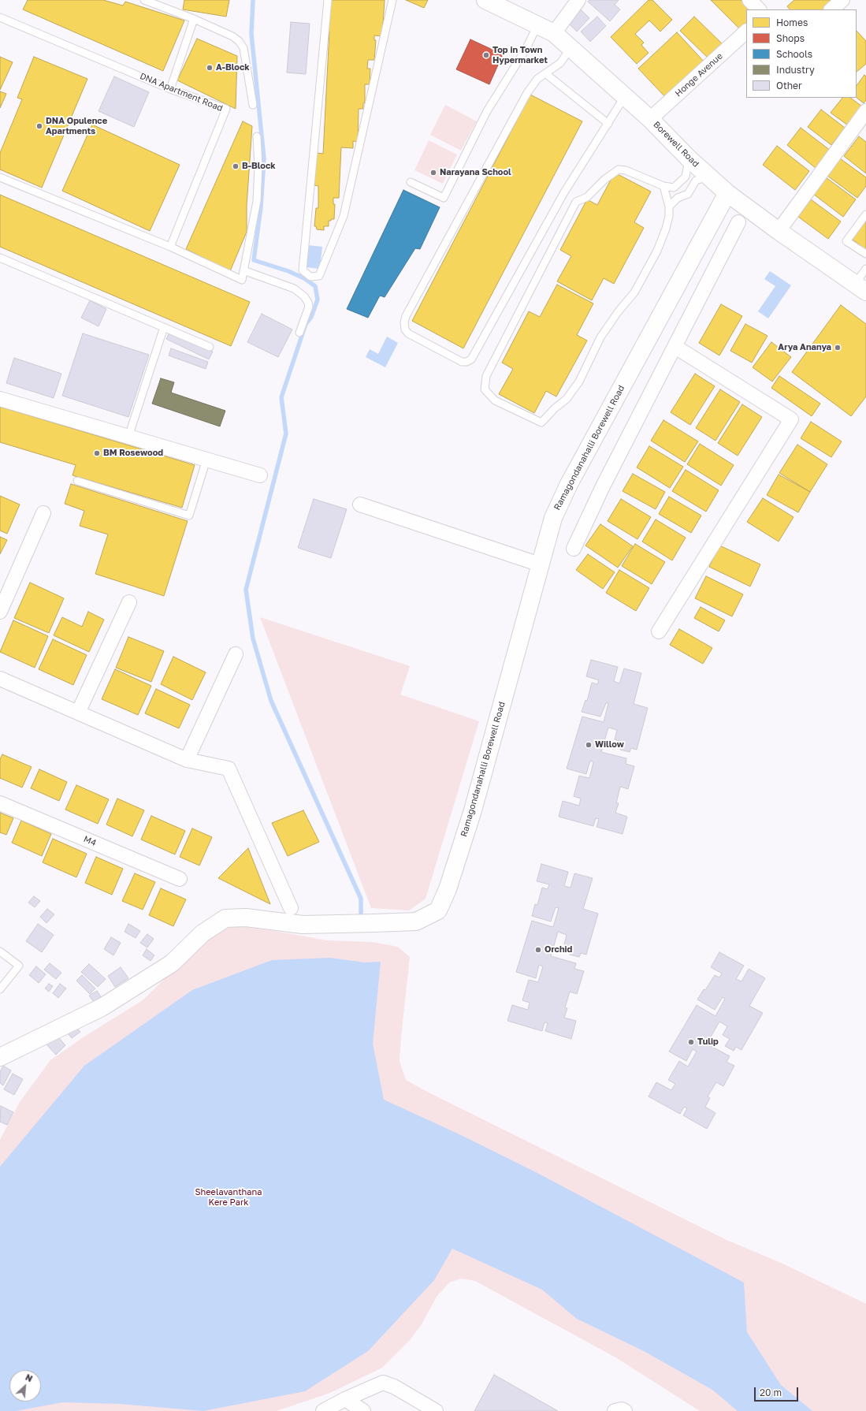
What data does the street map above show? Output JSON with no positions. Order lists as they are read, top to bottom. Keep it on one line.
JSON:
{"streets":{"street":["Honge Avenue","Borewell Road","Ramagondanahalli Borewell Road","M4"],"lane":["DNA Apartment Road"]},"crossings":[["Honge Avenue","Borewell Road"],["Borewell Road","Ramagondanahalli Borewell Road"]],"parks":["Sheelavanthana Kere Park"],"places":["Top in Town Hypermarket","A-Block","DNA Opulence Apartments","B-Block","Narayana School","Arya Ananya","BM Rosewood","Willow","Orchid","Tulip"],"legend":["Homes","Shops","Schools","Industry","Other"],"scale_bar":"20 m","north":"top right"}
